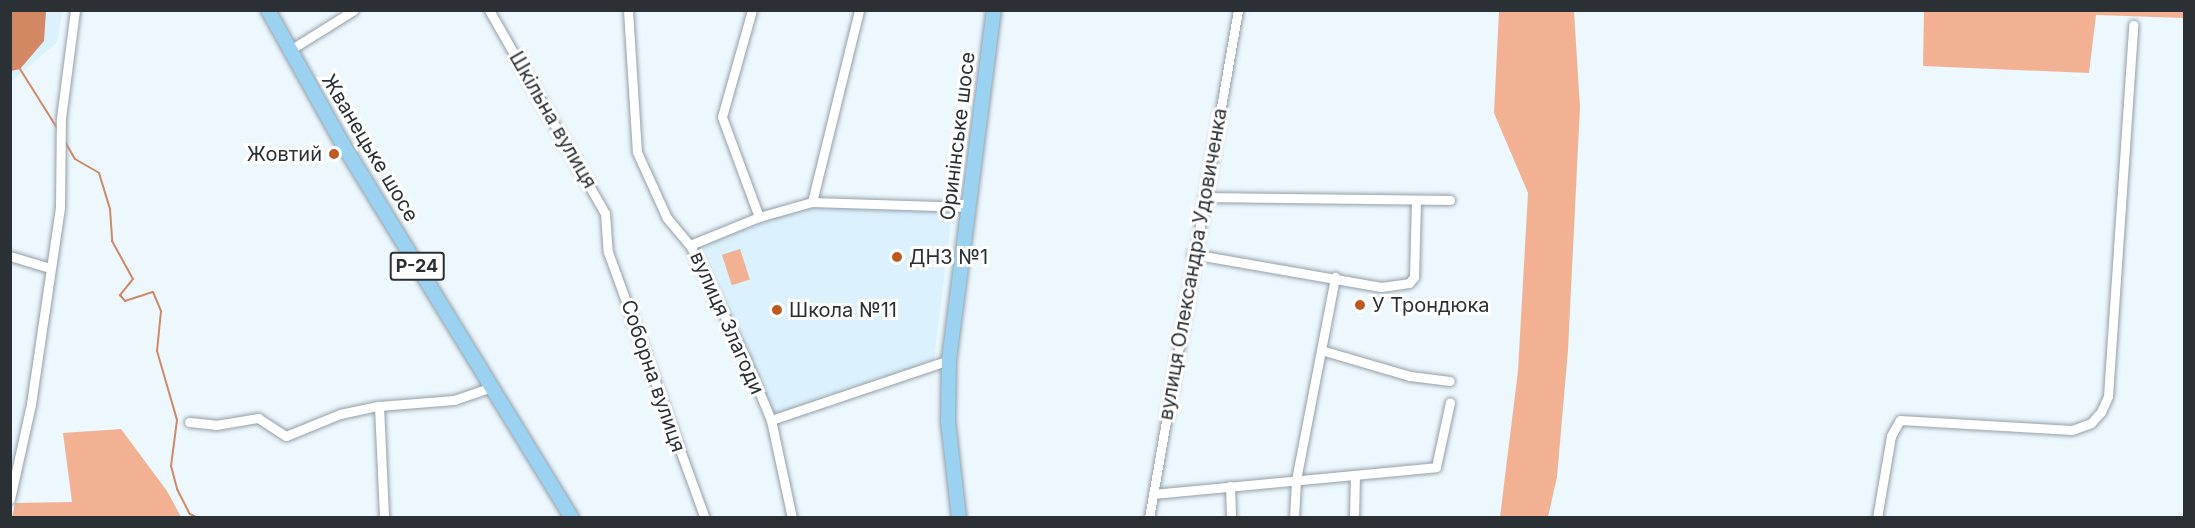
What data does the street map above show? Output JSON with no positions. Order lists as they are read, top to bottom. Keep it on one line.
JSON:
{"streets":{"main road":["Оринінське шосе","Жванецьке шосе","Р-24"],"street":["Шкільна вулиця","вулиця Олександра Удовиченка","вулиця Злагоди","Соборна вулиця"]},"crossings":[["Шкільна вулиця","Соборна вулиця"],["Оринінське шосе","вулиця Злагоди"]],"places":["Жовтий","ДНЗ №1","У Трондюка","Школа №11"]}
